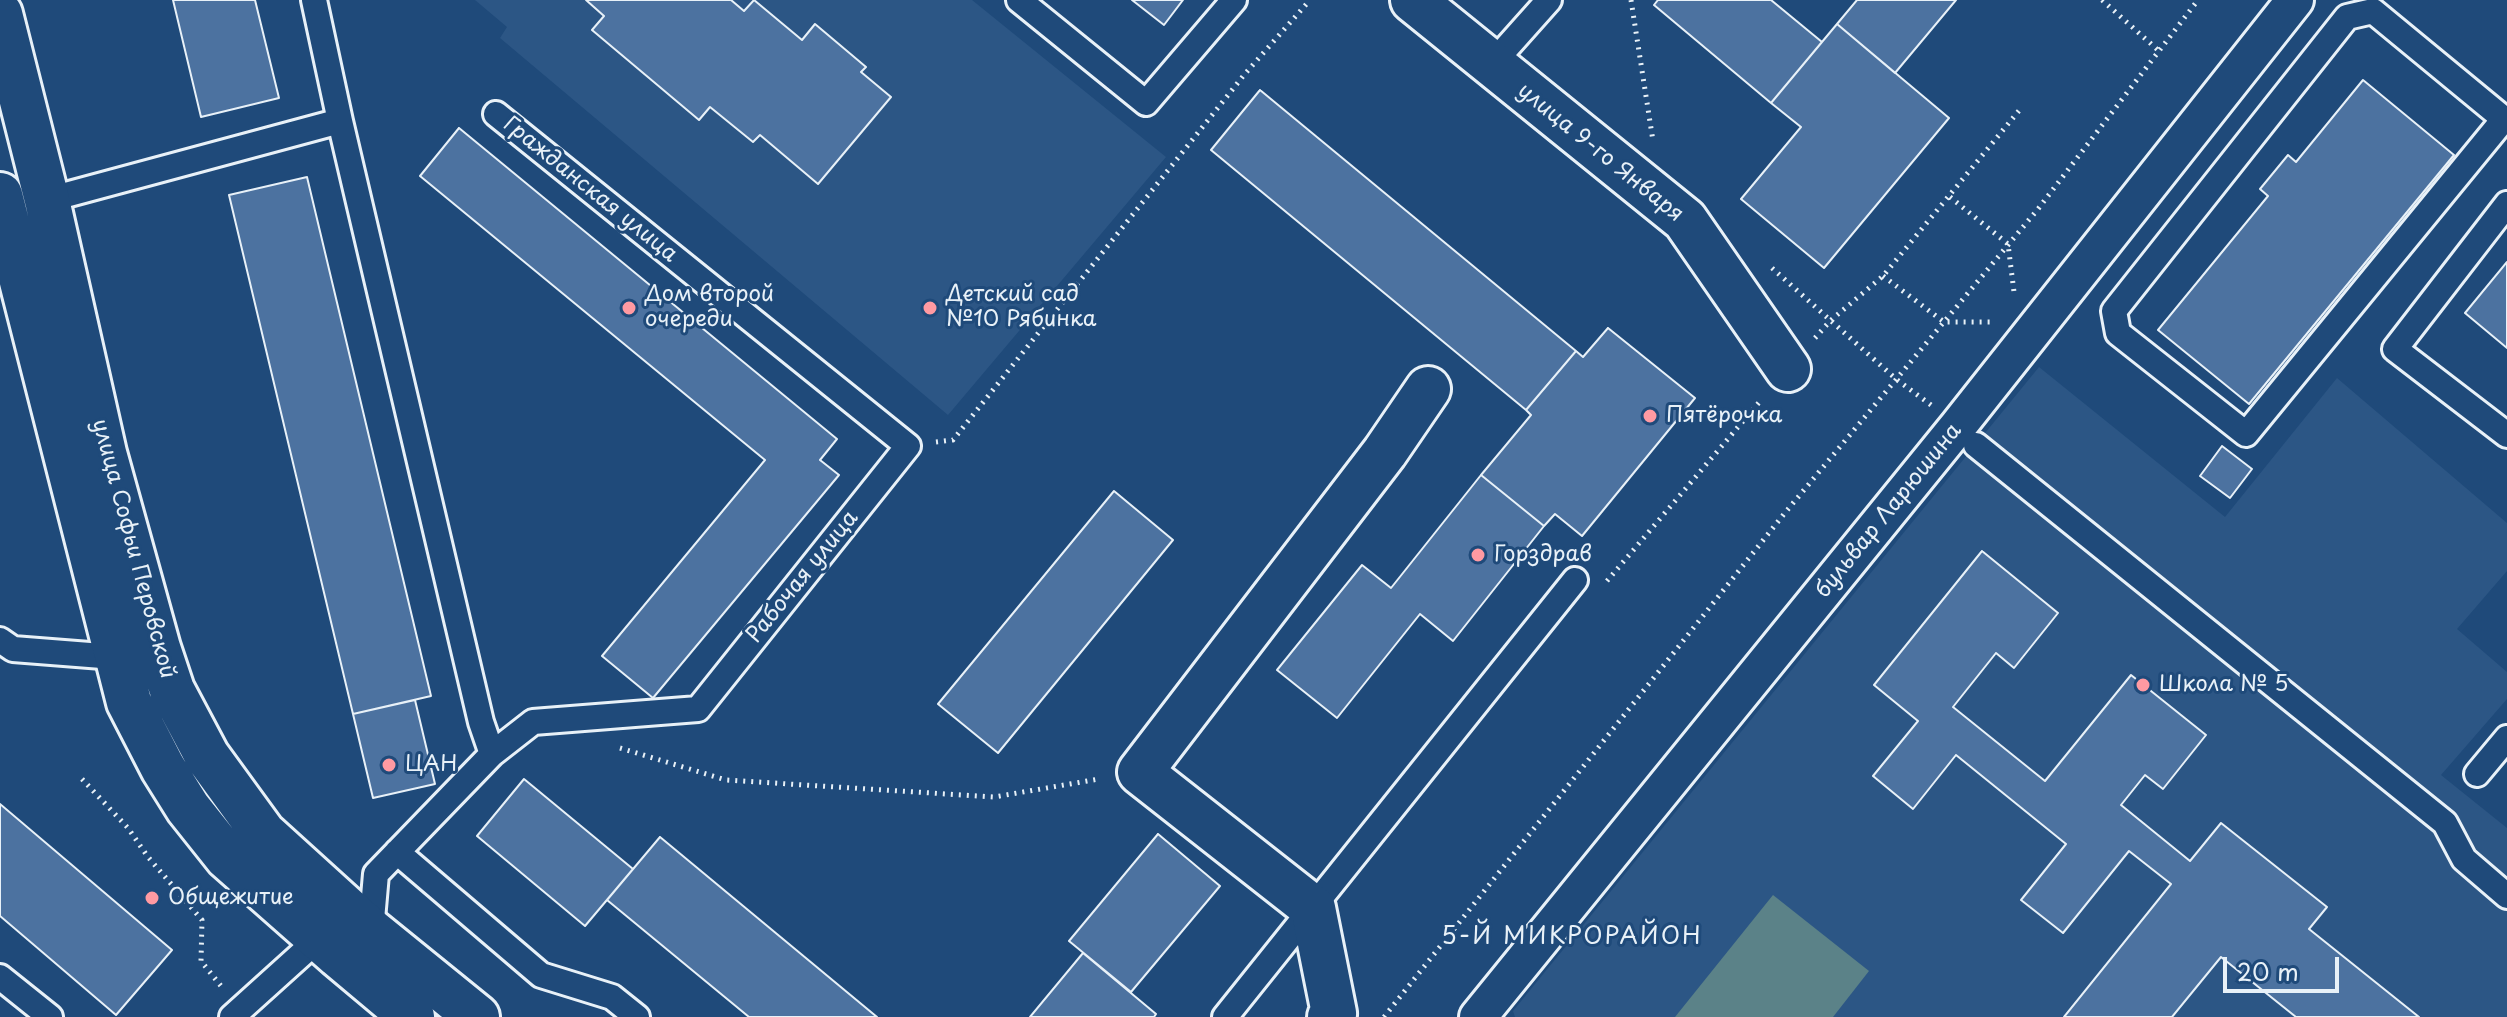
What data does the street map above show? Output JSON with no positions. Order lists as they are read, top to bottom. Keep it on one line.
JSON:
{"streets":{"street":["улица 9-го Января","бульвар Ларюшина","улица Софьи Перовской"],"lane":["Гражданская улица","Рабочая улица"]},"crossings":[["Гражданская улица","Рабочая улица"]],"districts":["5-Й МИКРОРАЙОН"],"places":["Дом второй очереди","Детский сад №10 Рябинка","Пятёрочка","Горздрав","Школа № 5","ЦАН","Общежитие"],"scale_bar":"20 m"}
